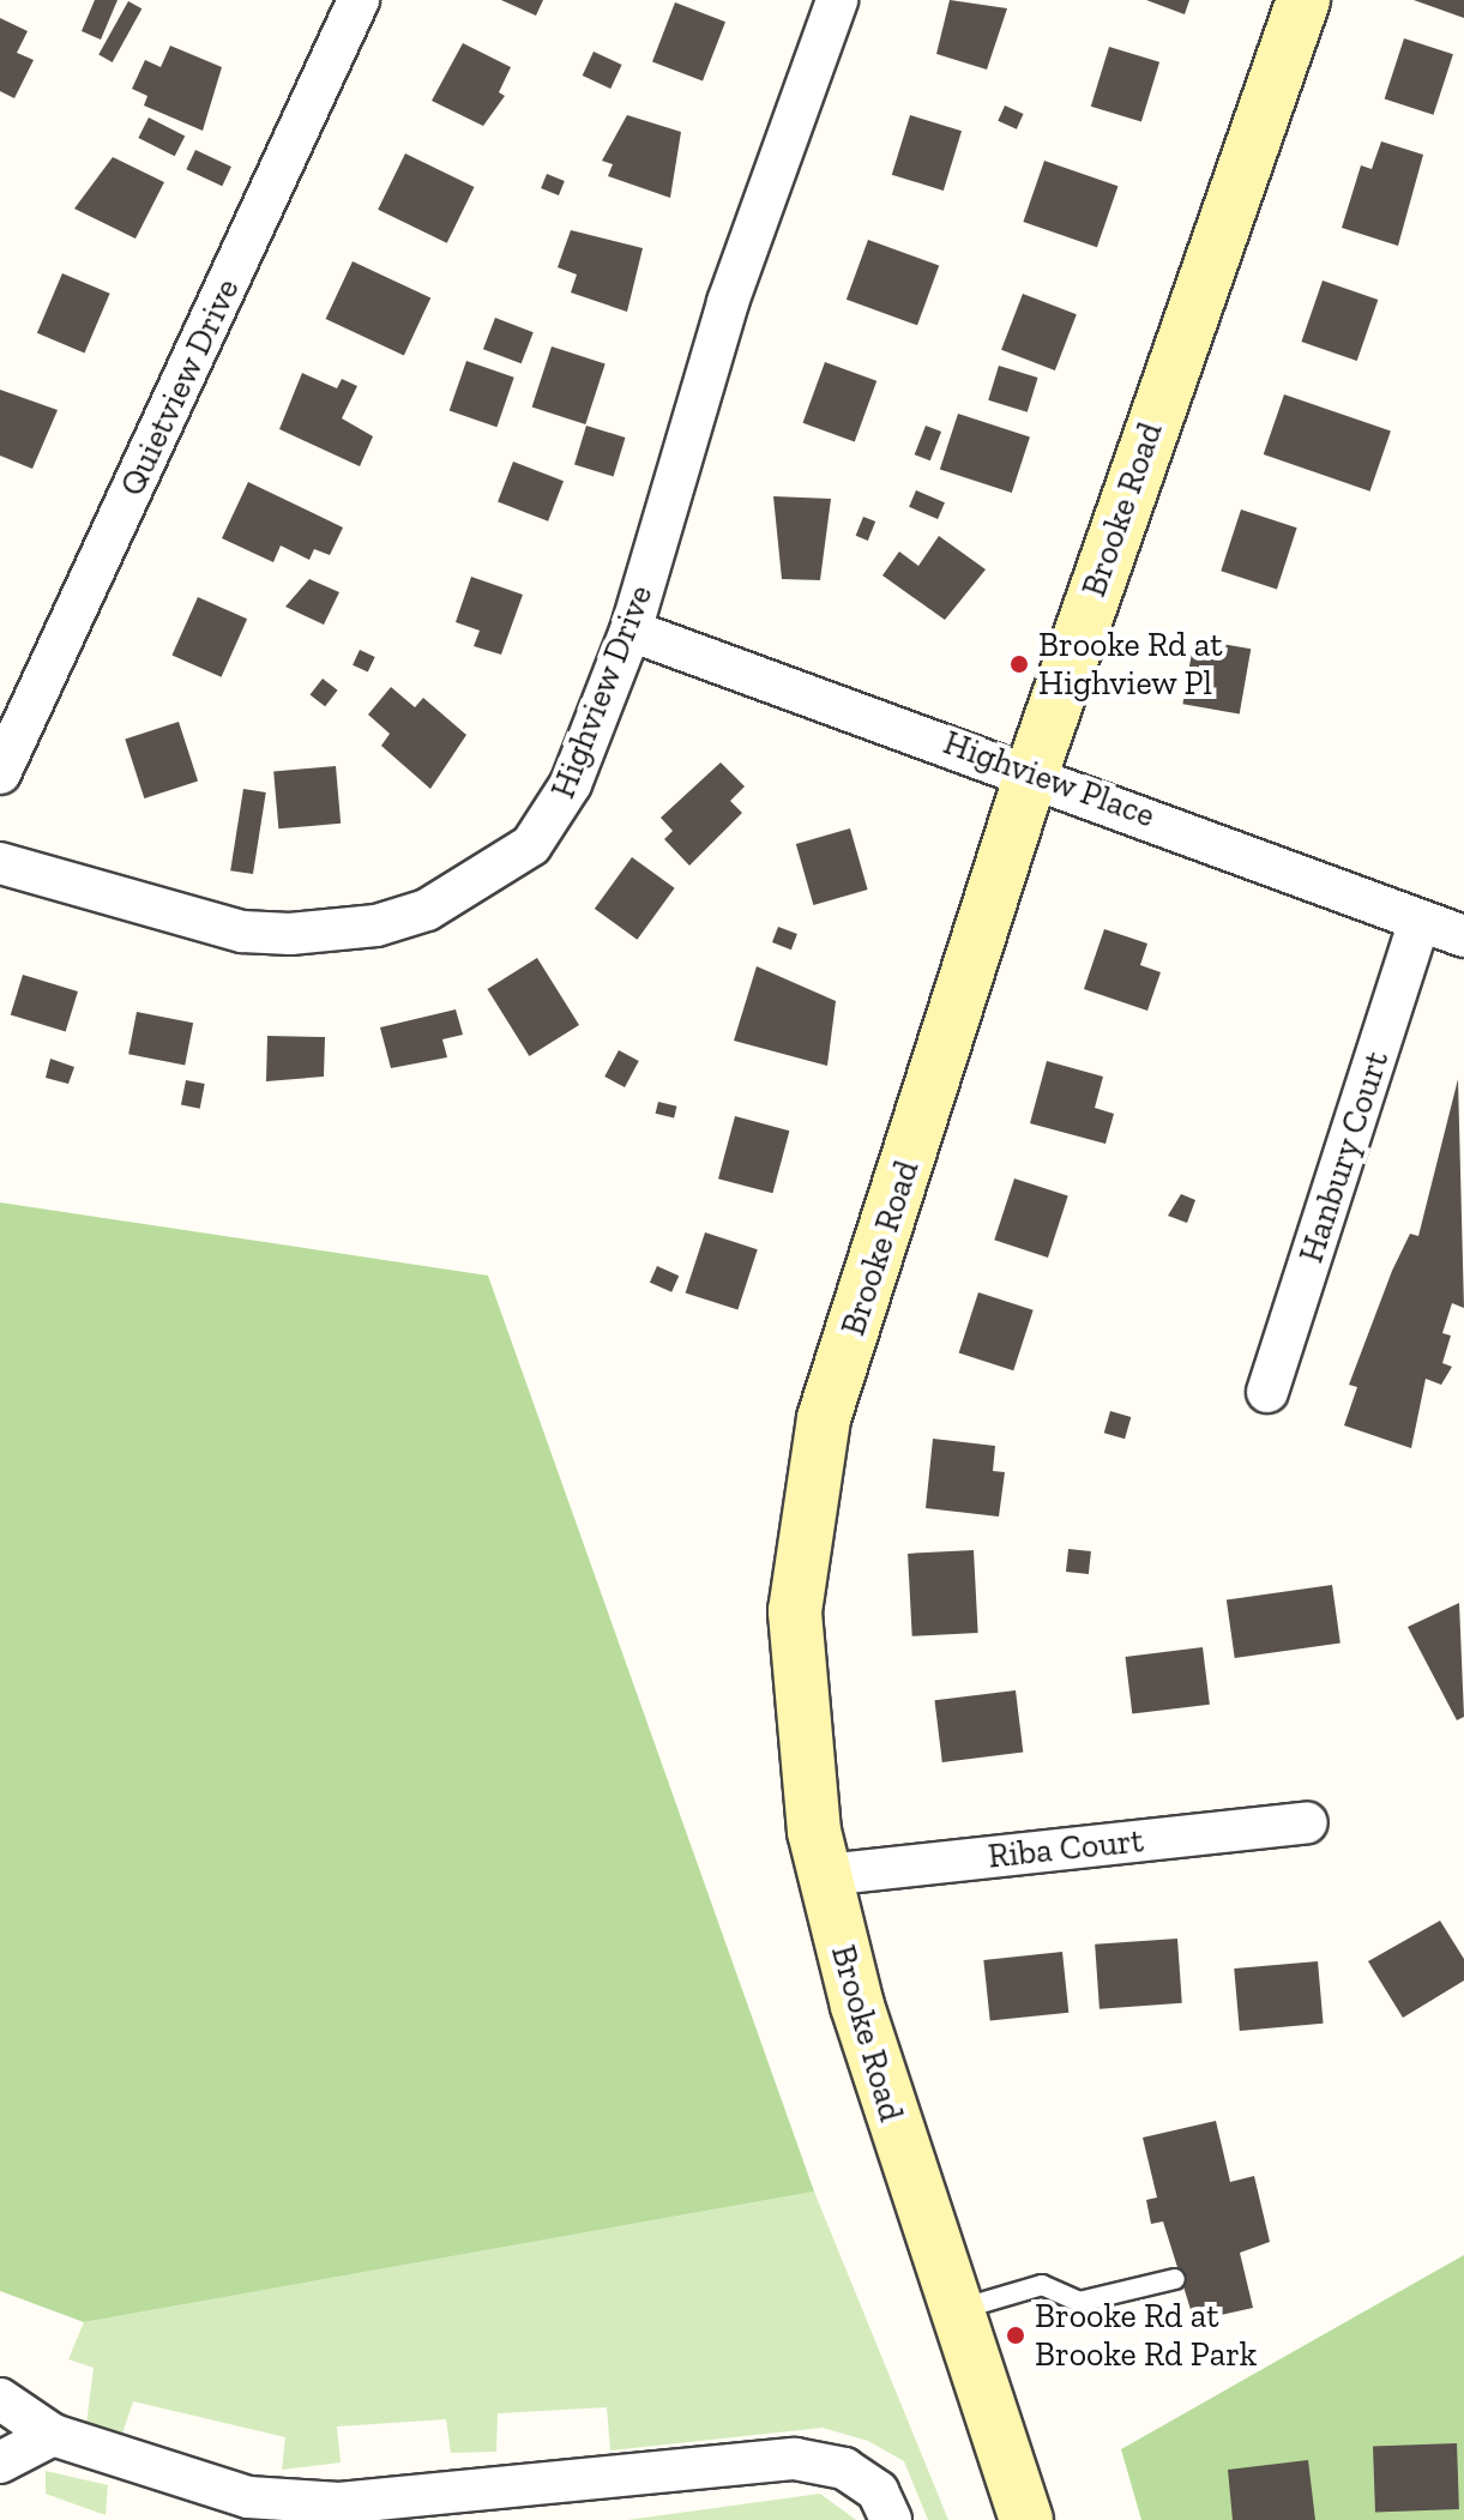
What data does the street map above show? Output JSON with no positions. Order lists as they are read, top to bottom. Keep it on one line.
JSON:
{"streets":{"street":["Quietview Drive","Brooke Road","Highview Drive","Highview Place","Hanbury Court","Riba Court"]},"crossings":[["Brooke Road","Highview Place"],["Brooke Road","Riba Court"],["Highview Drive","Highview Place"],["Highview Place","Hanbury Court"]],"places":["Brooke Rd at Highview Pl","Brooke Rd at Brooke Rd Park"]}
